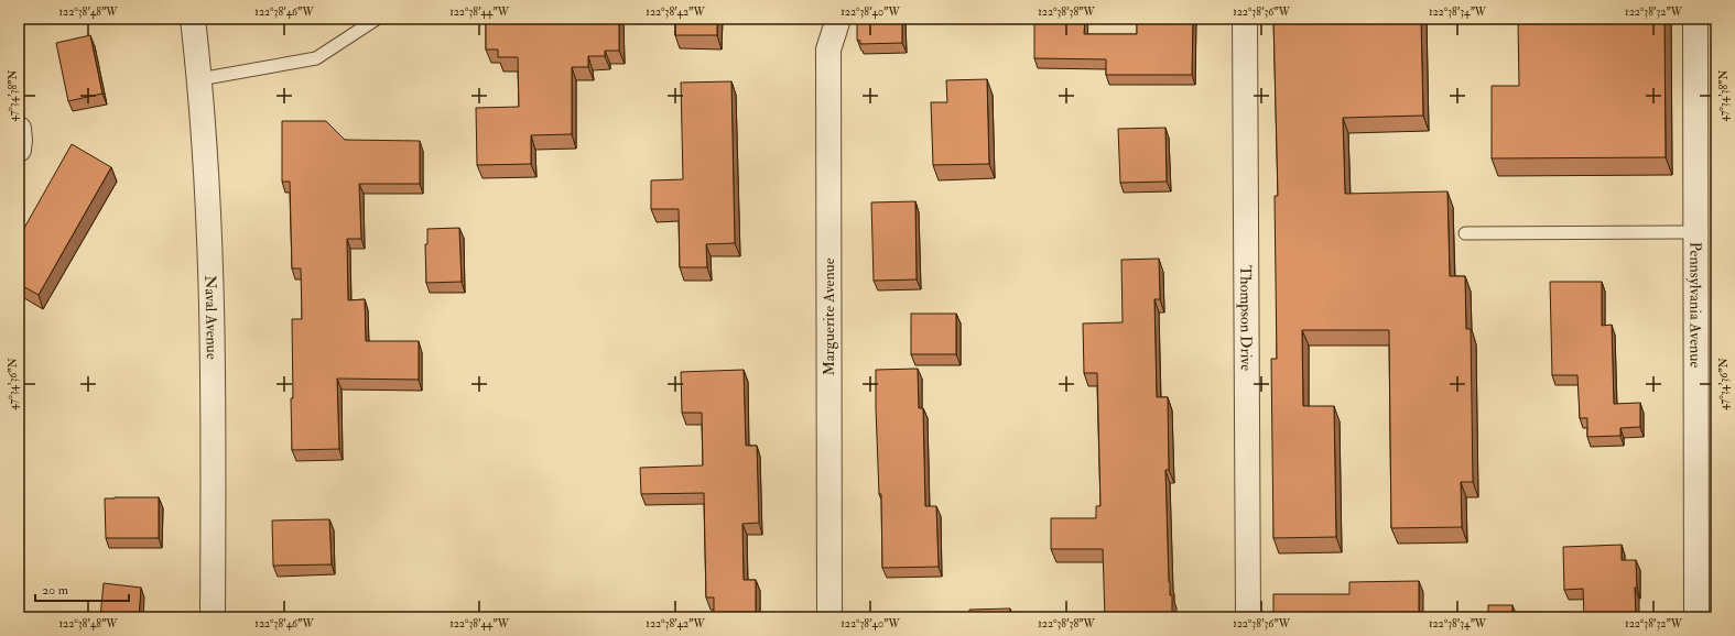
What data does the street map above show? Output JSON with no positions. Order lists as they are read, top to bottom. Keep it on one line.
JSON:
{"streets":{"street":["Pennsylvania Avenue","Marguerite Avenue","Naval Avenue","Thompson Drive"]},"scale_bar":"20 m","coordinates":["122°38'48\"W","122°38'46\"W","122°38'44\"W","122°38'42\"W","122°38'40\"W","122°38'38\"W","122°38'36\"W","122°38'34\"W","122°38'32\"W","47°34'38\"N","47°34'36\"N"]}
